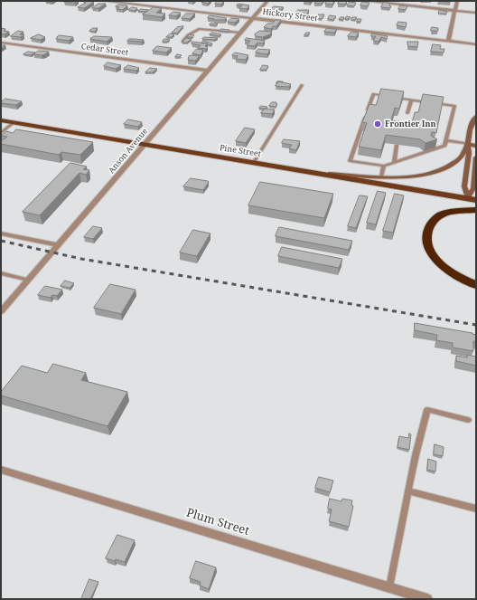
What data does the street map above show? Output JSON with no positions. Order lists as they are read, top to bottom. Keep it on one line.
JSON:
{"streets":{"main road":["Pine Street"],"street":["Hickory Street","Cedar Street","Anson Avenue","Plum Street"]},"crossings":[["Hickory Street","Anson Avenue"],["Cedar Street","Anson Avenue"],["Anson Avenue","Pine Street"]],"places":["Frontier Inn"]}
